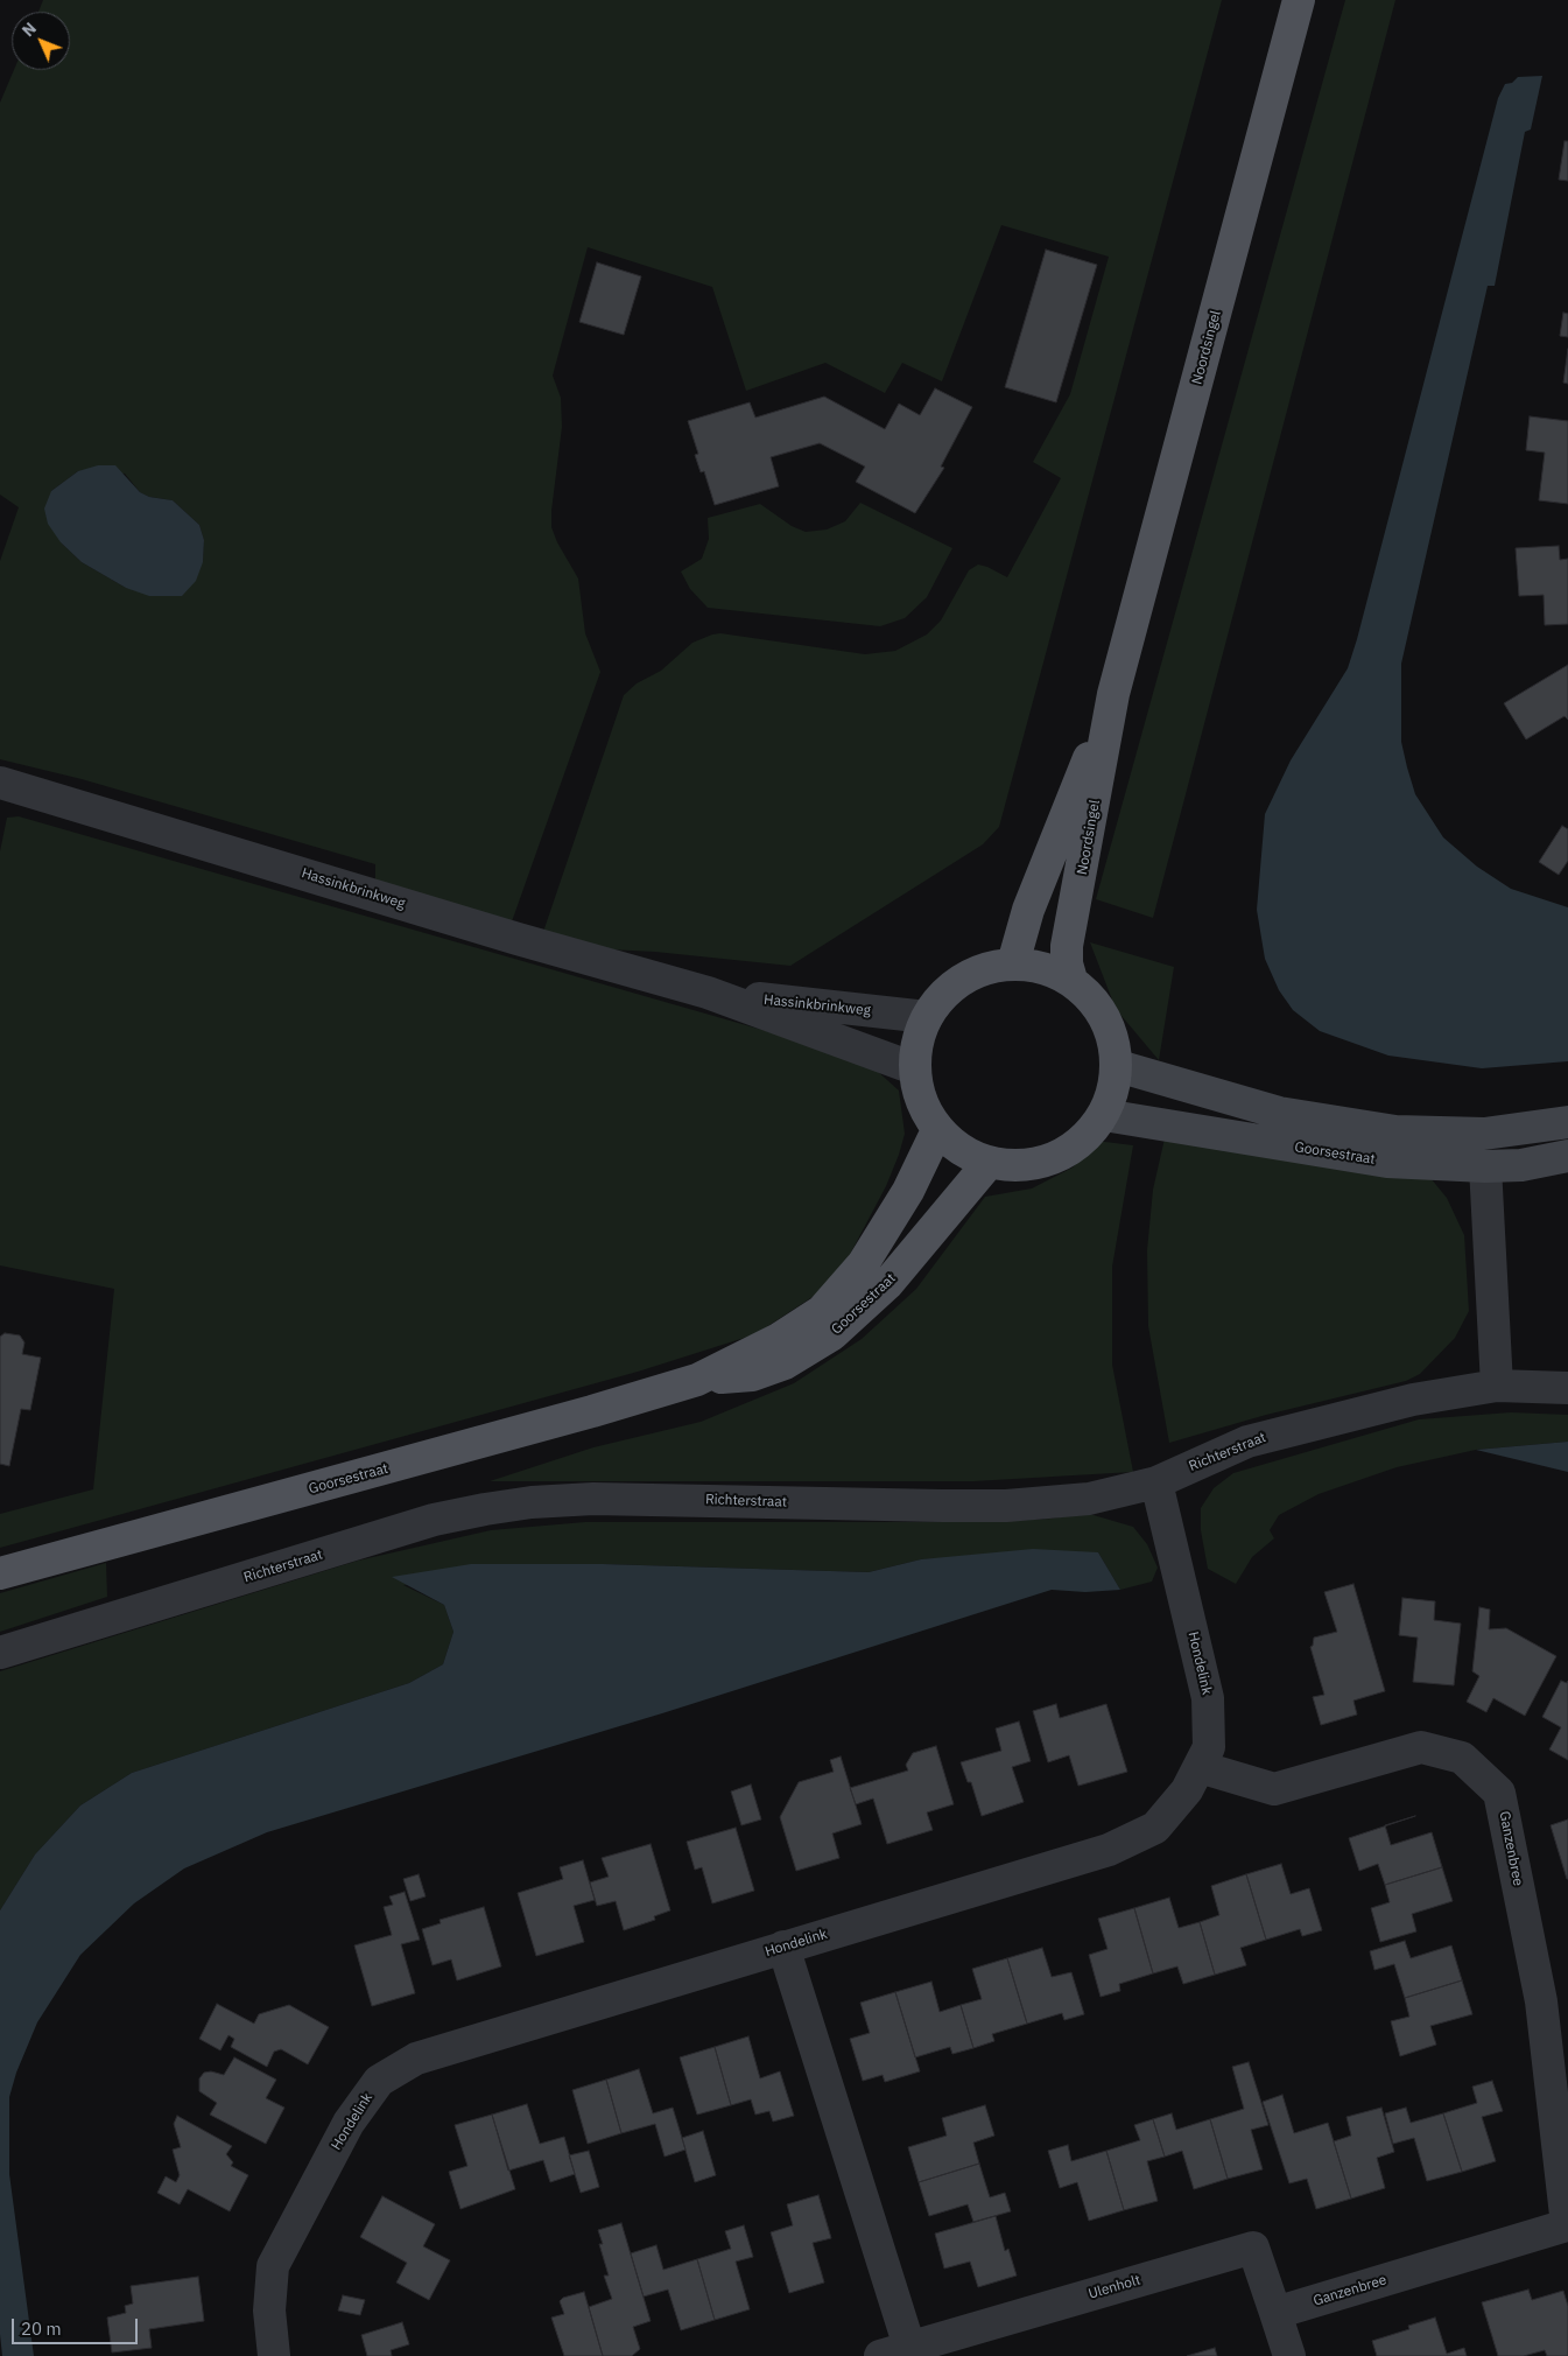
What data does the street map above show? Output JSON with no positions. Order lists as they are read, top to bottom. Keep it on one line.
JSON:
{"streets":{"main road":["Noordsingel","Goorsestraat"],"street":["Hassinkbrinkweg","Richterstraat","Hondelink","Ganzenbree","Ulenholt"]},"crossings":[["Noordsingel","Hassinkbrinkweg"],["Noordsingel","Goorsestraat"],["Hassinkbrinkweg","Goorsestraat"],["Richterstraat","Hondelink"],["Hondelink","Ganzenbree"],["Hondelink","Ulenholt"],["Ganzenbree","Ulenholt"]],"scale_bar":"20 m","north":"top left"}
